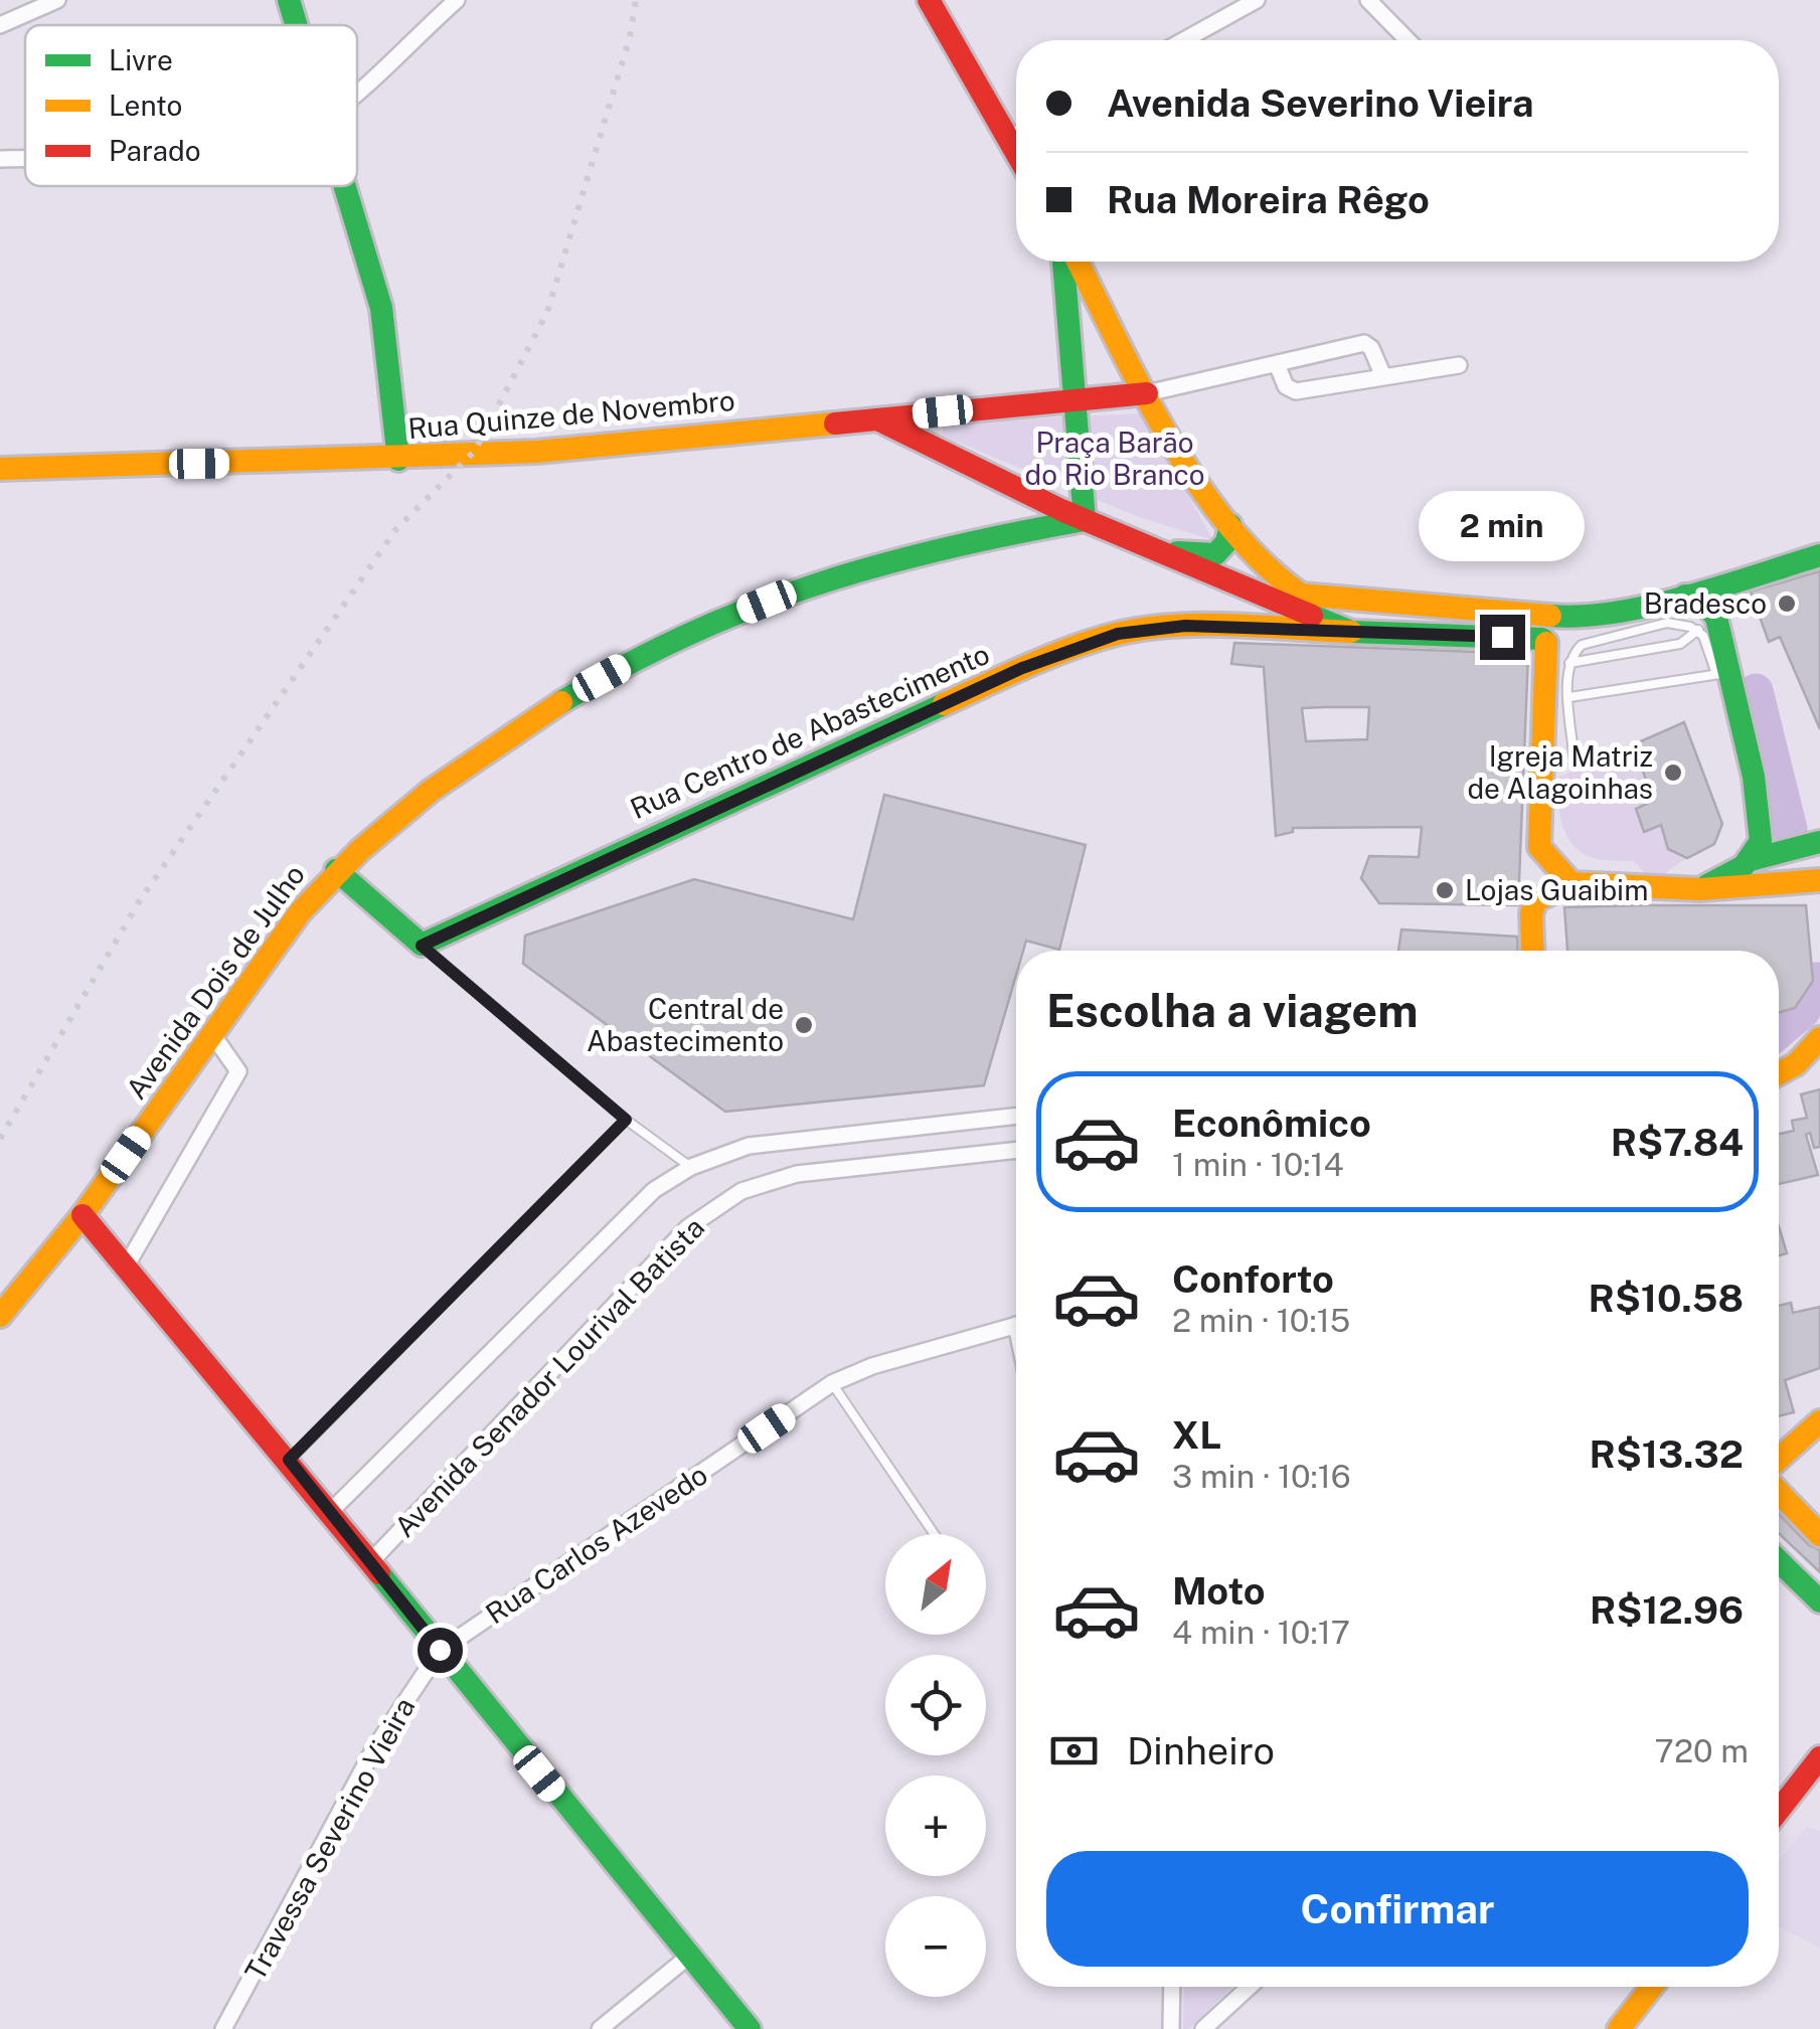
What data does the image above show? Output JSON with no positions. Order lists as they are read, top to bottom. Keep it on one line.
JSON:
{"streets":{"street":["Rua Quinze de Novembro","Rua Centro de Abastecimento","Avenida Dois de Julho","Avenida Senador Lourival Batista","Rua Carlos Azevedo","Travessa Severino Vieira"]},"crossings":[["Rua Carlos Azevedo","Travessa Severino Vieira"]],"parks":["Praça Barão do Rio Branco"],"places":["Bradesco","Igreja Matriz de Alagoinhas","Lojas Guaibim","Central de Abastecimento"],"legend":["Livre","Lento","Parado"],"north":"top right","page":{"banner":["Avenida Severino Vieira","Rua Moreira Rêgo"],"bubble":"2 min","heading":"Escolha a viagem","list":[{"name":"Econômico","note":"1 min · 10:14","value":"R$7.84"},{"name":"Conforto","note":"2 min · 10:15","value":"R$10.58"},{"name":"XL","note":"3 min · 10:16","value":"R$13.32"},{"name":"Moto","note":"4 min · 10:17","value":"R$12.96"}],"map_buttons":["+","−"],"pay":["Dinheiro","720 m"],"buttons":"Confirmar"}}
